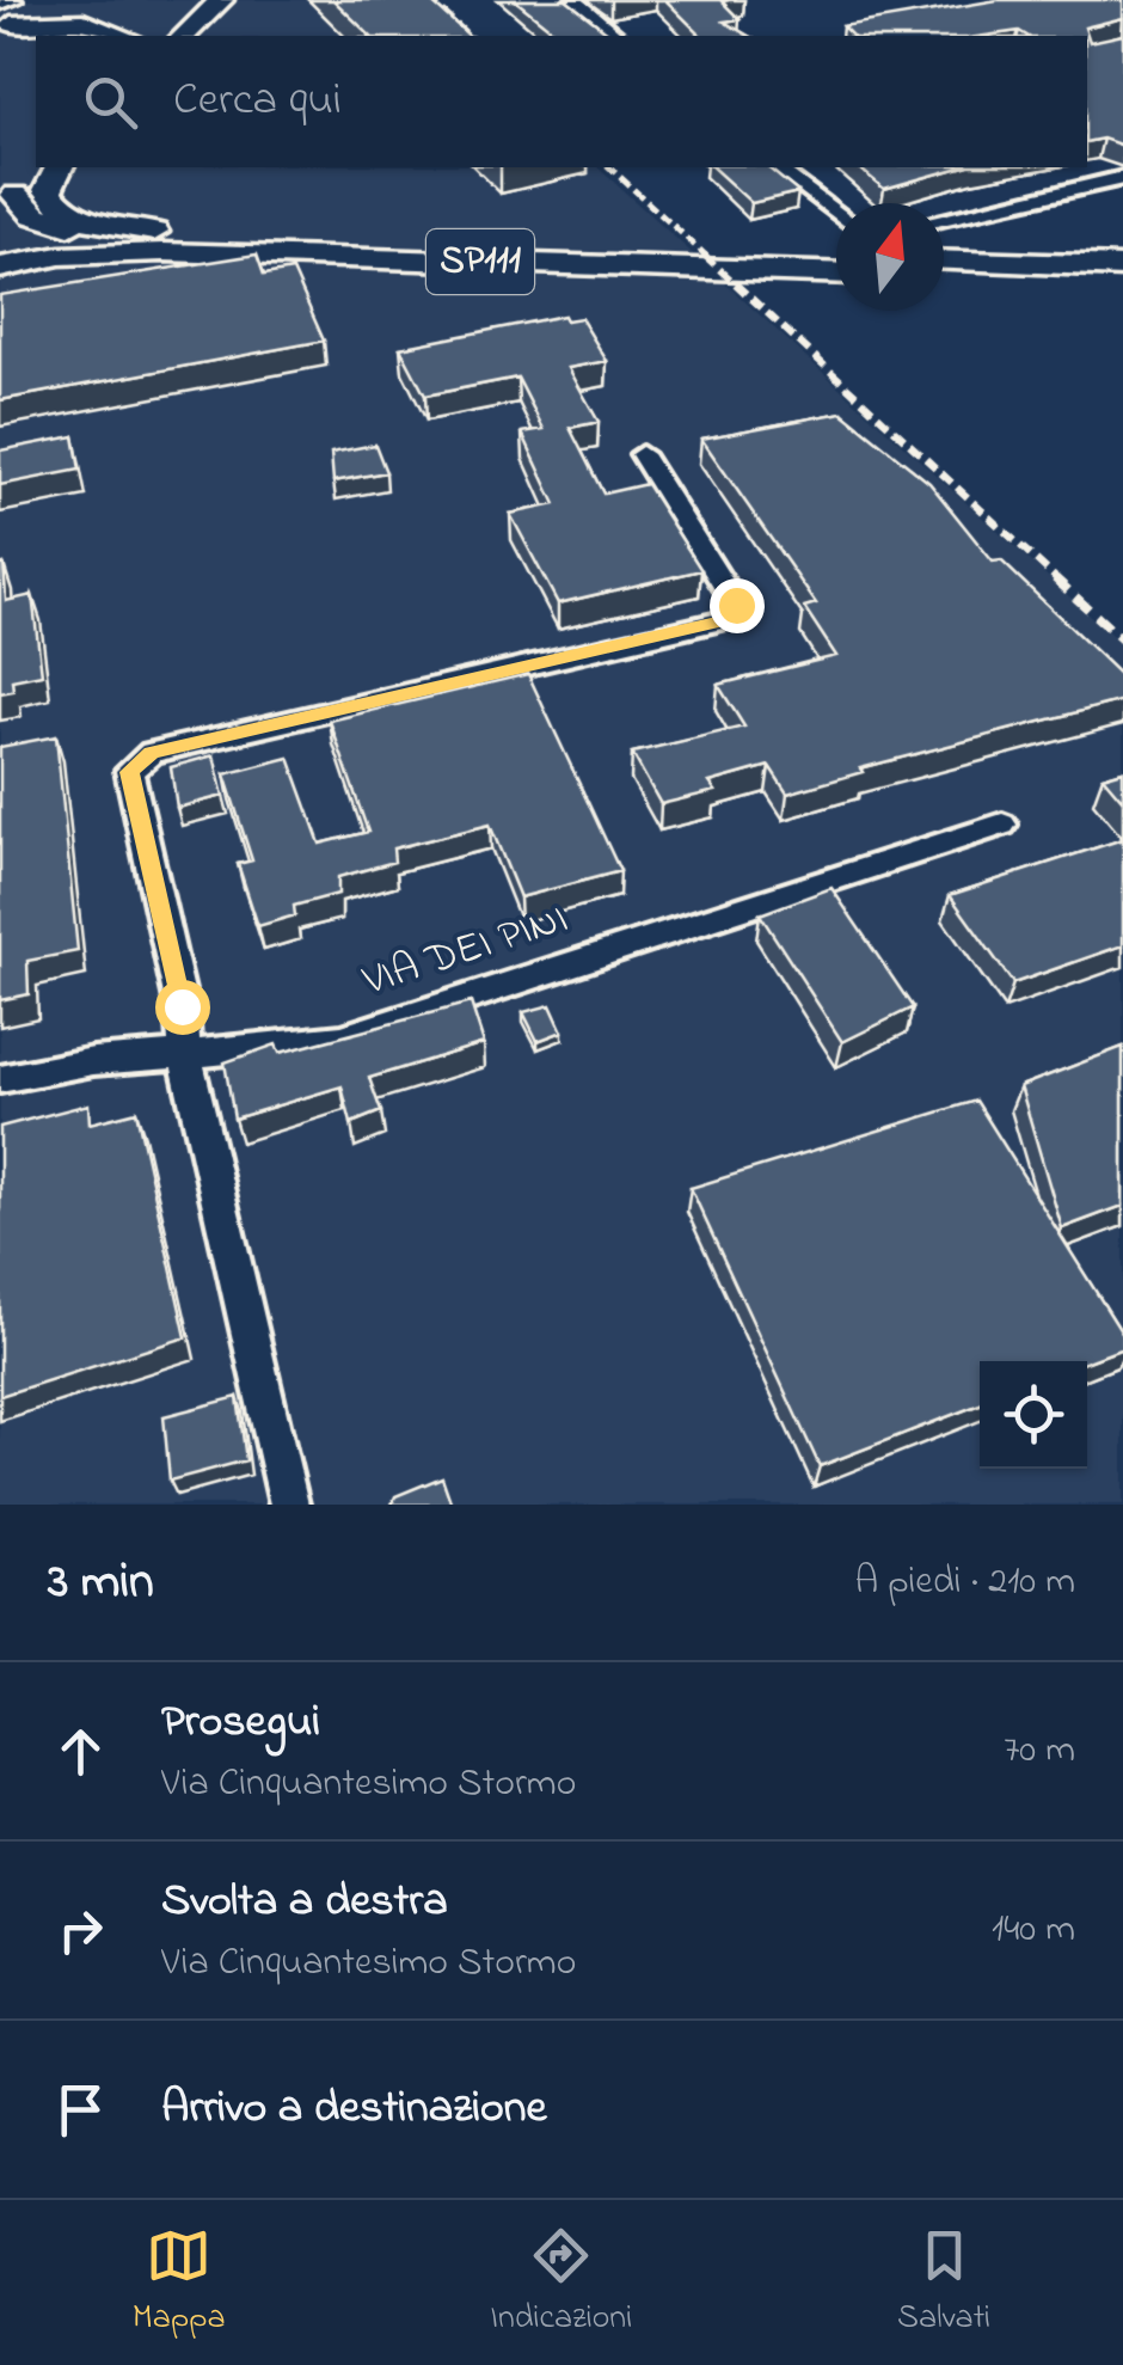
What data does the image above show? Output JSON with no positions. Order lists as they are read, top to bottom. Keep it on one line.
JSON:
{"streets":{"main road":["SP111"],"street":["VIA DEI PINI"]},"north":"top","page":{"search":"Cerca qui","heading":["3 min","A piedi · 210 m"],"list":[["Prosegui","Via Cinquantesimo Stormo","70 m"],["Svolta a destra","Via Cinquantesimo Stormo","140 m"],"Arrivo a destinazione"],"nav":["Mappa","Indicazioni","Salvati"]}}
